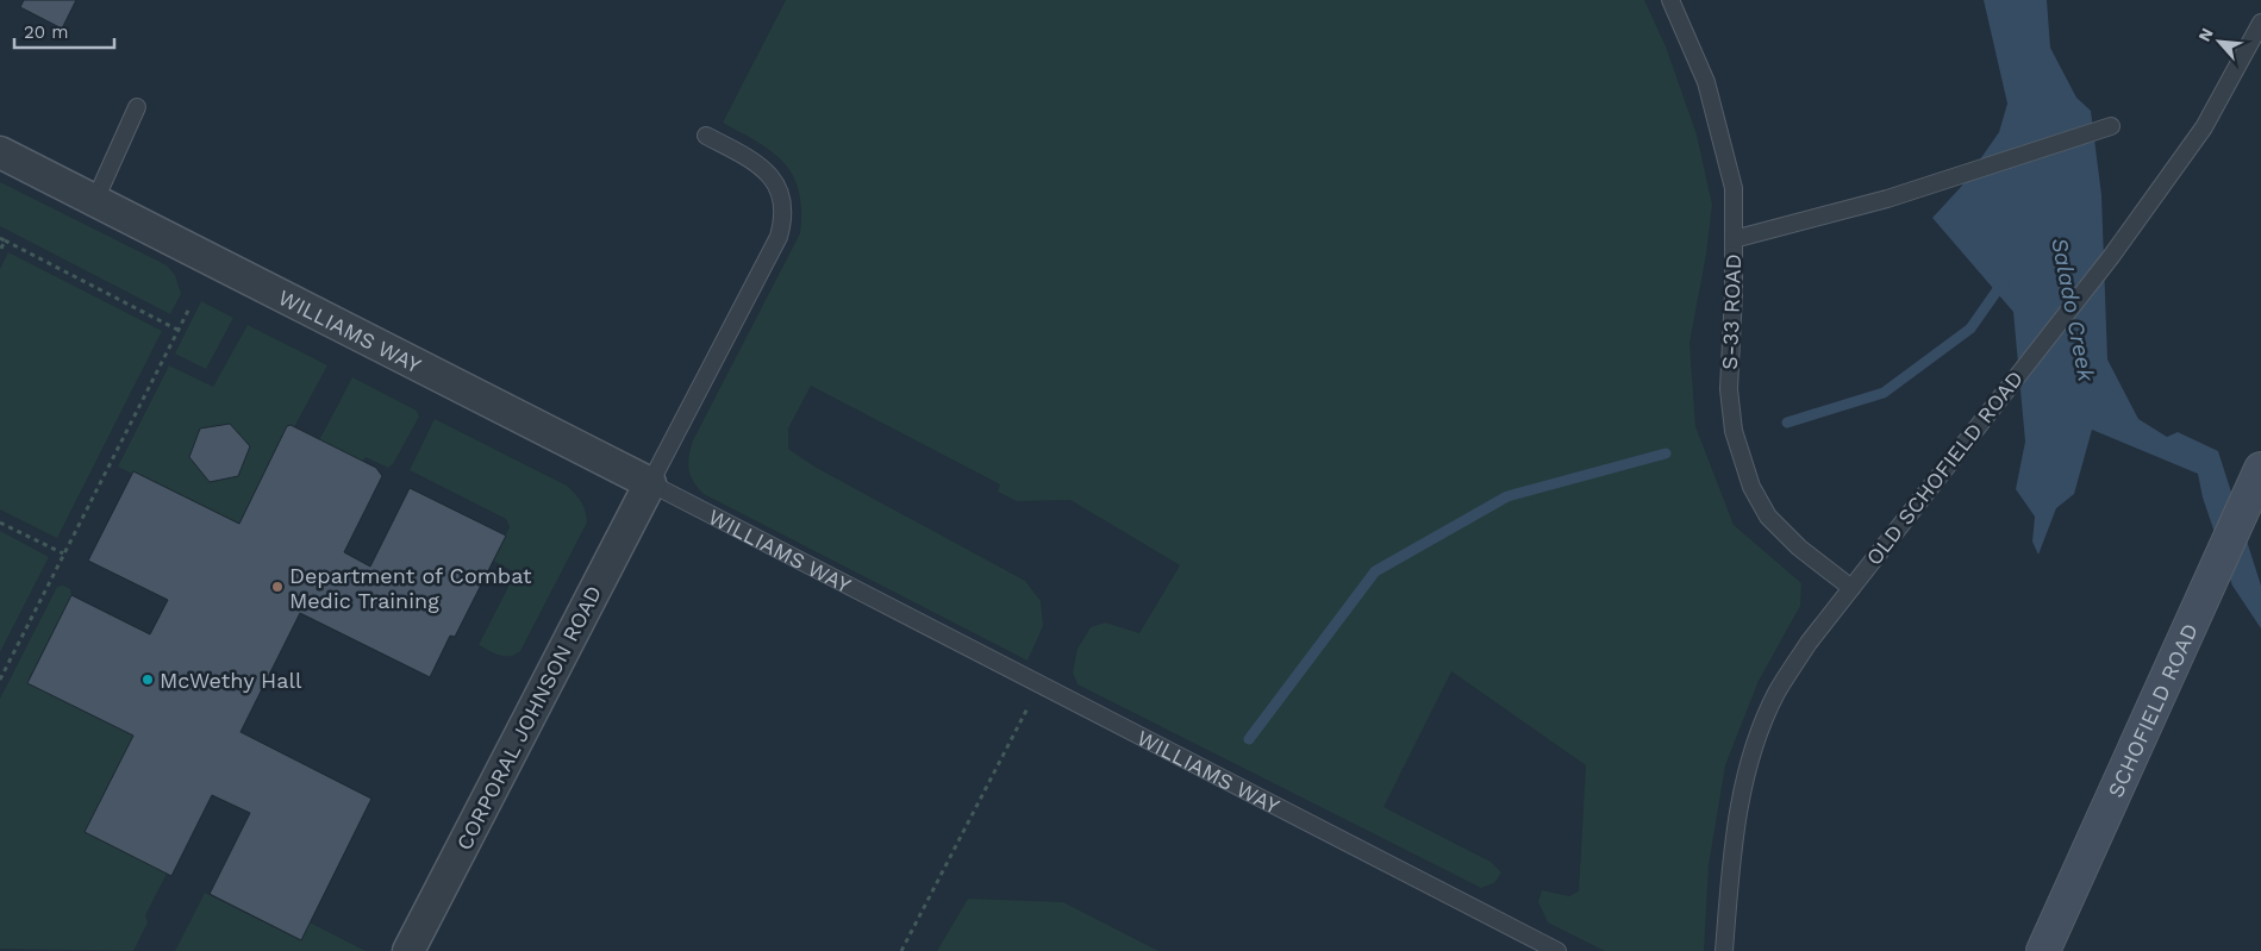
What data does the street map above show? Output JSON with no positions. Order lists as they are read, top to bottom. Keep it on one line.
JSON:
{"streets":{"street":["WILLIAMS WAY","SCHOFIELD ROAD","CORPORAL JOHNSON ROAD"],"lane":["S-33 ROAD","OLD SCHOFIELD ROAD"]},"crossings":[["S-33 ROAD","OLD SCHOFIELD ROAD"],["WILLIAMS WAY","CORPORAL JOHNSON ROAD"]],"water":["Salado Creek"],"places":["Department of Combat Medic Training","McWethy Hall"],"scale_bar":"20 m","north":"top left"}
